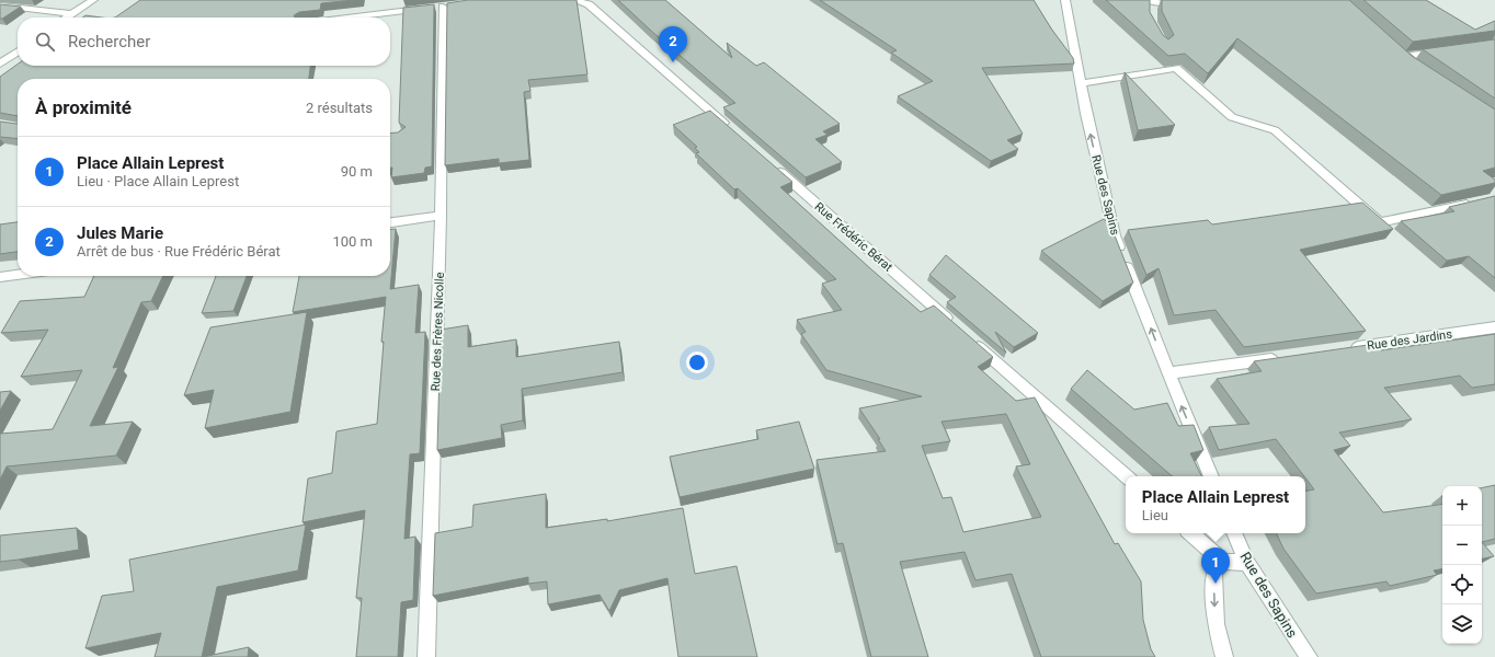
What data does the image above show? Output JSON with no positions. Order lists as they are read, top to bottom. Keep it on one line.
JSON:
{"streets":{"street":["Rue des Sapins","Rue Frédéric Bérat","Rue des Frères Nicolle","Rue des Jardins"]},"one_way":["Rue des Sapins"],"page":{"search":"Rechercher","pins":["2","1"],"heading":["À proximité","2 résultats"],"list":[{"mark":"1","name":"Place Allain Leprest","note":"Lieu · Place Allain Leprest","value":"90 m"},{"mark":"2","name":"Jules Marie","note":"Arrêt de bus · Rue Frédéric Bérat","value":"100 m"}],"popup":["Place Allain Leprest","Lieu"],"map_buttons":["+","−"]}}
